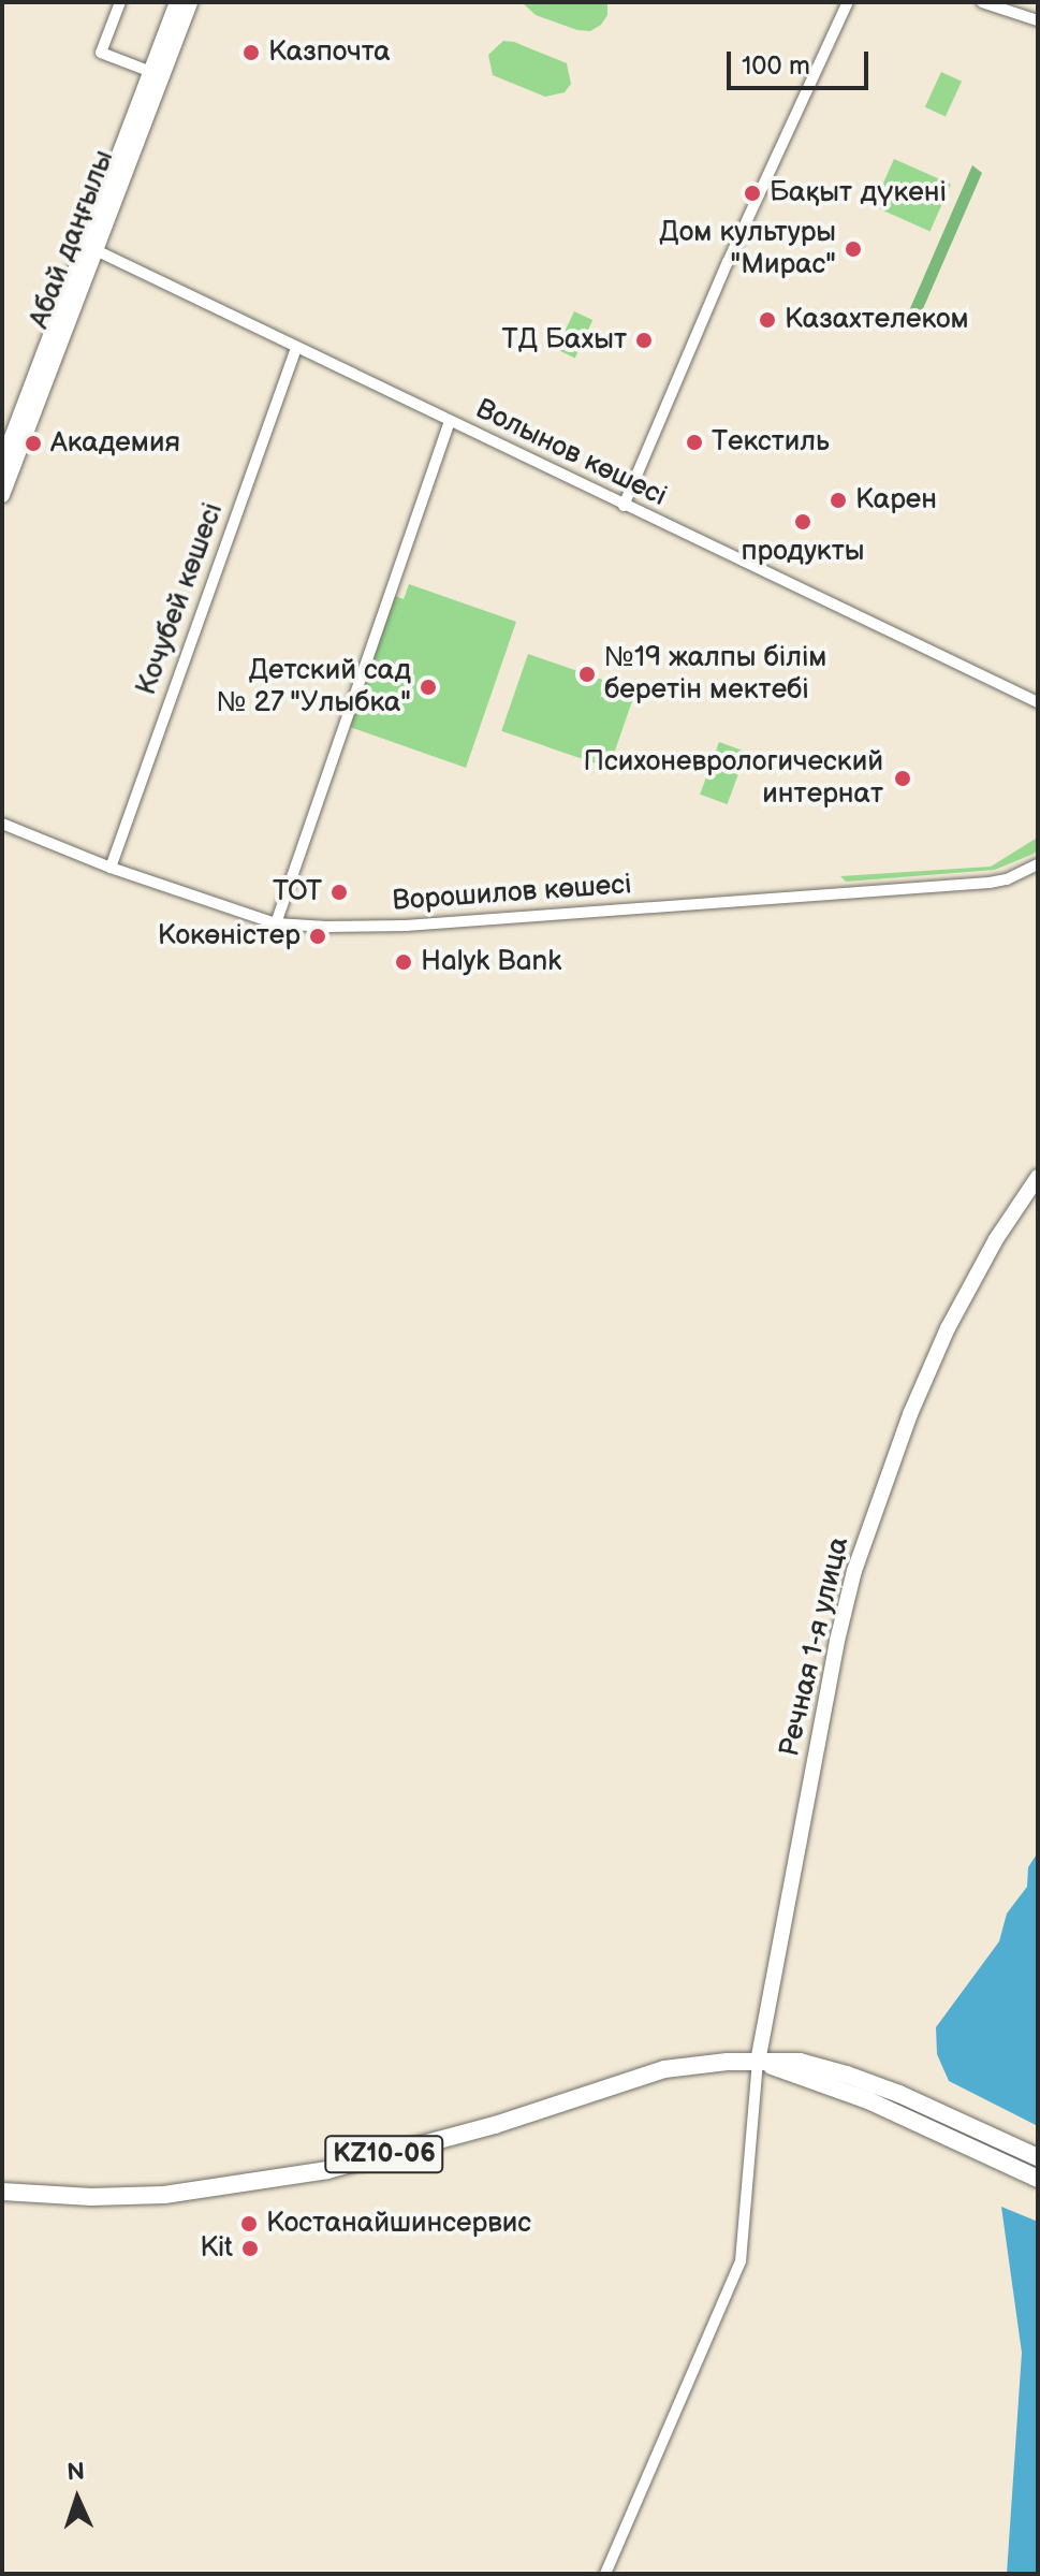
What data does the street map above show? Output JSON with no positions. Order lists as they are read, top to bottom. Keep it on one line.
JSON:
{"streets":{"highway":["KZ10-06"],"main road":["Абай даңғылы","Речная 1-я улица"],"street":["Волынов көшесі","Кочубей көшесі","Ворошилов көшесі"]},"crossings":[["Абай даңғылы","Волынов көшесі"],["Волынов көшесі","Кочубей көшесі"],["Кочубей көшесі","Ворошилов көшесі"],["Речная 1-я улица","KZ10-06"]],"places":["Казпочта","Бақыт дүкені","Дом культуры \"Мирас\"","Казахтелеком","ТД Бахыт","Текстиль","Академия","Карен","продукты","№19 жалпы білім беретін мектебі","Детский сад № 27 \"Улыбка\"","Психоневрологический интернат","ТОТ","Кокөністер","Halyk Bank","Костанайшинсервис","Kit"],"scale_bar":"100 m","north":"top"}
